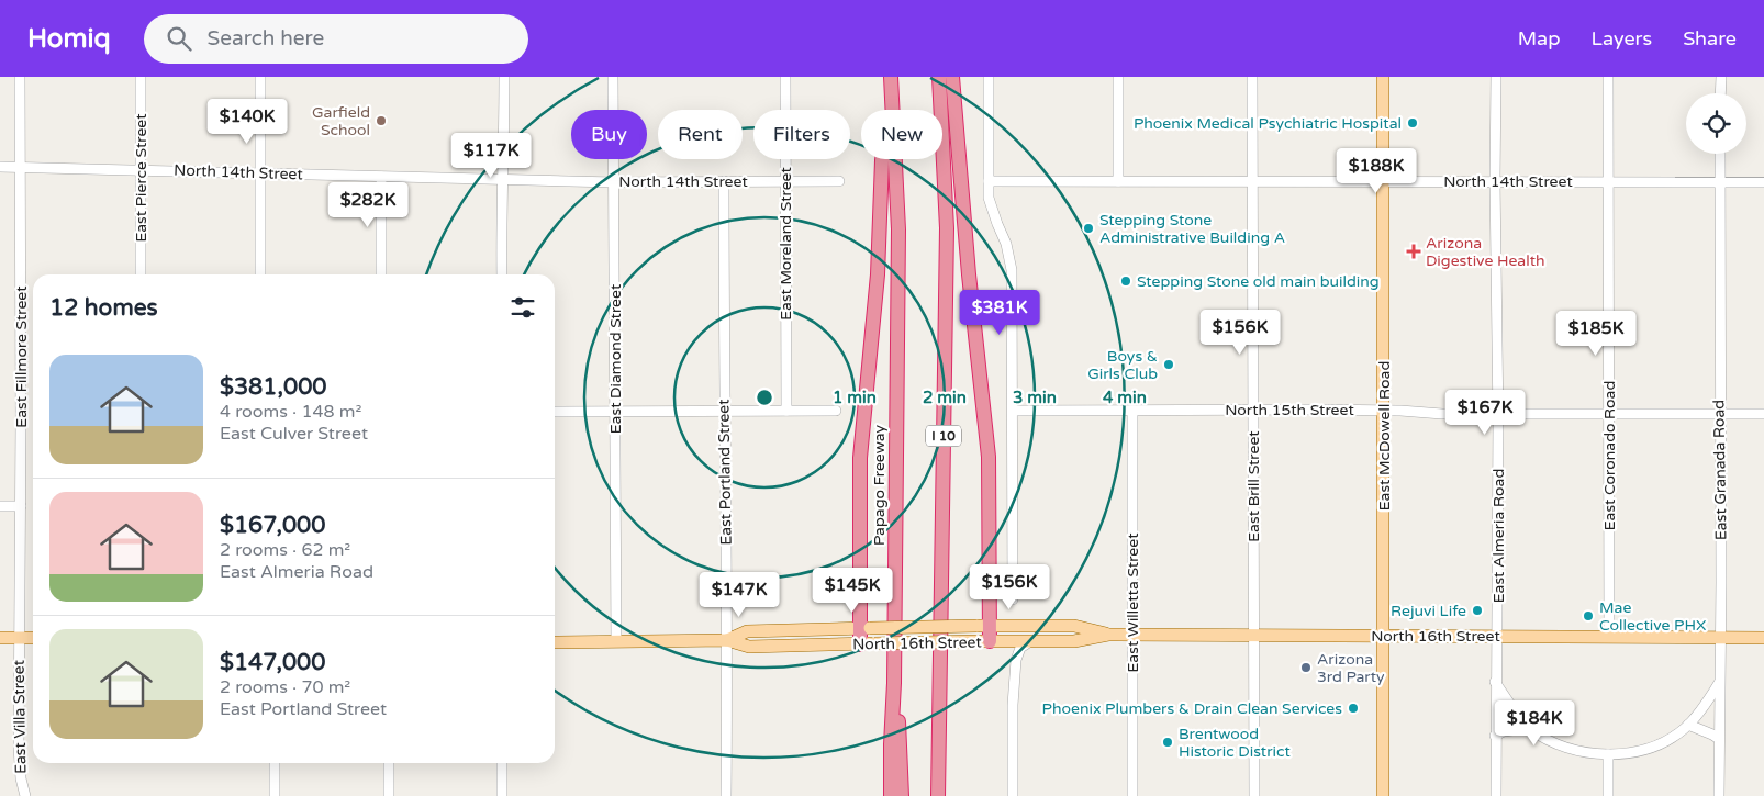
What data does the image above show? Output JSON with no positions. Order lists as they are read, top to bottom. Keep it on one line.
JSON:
{"streets":{"highway":["I 10","Papago Freeway"],"main road":["East McDowell Road","North 16th Street"],"street":["North 14th Street","East Pierce Street","East Moreland Street","East Fillmore Street","East Diamond Street","North 15th Street","East Coronado Road","East Granada Road","East Portland Street","East Brill Street","East Almeria Road","East Willetta Street","East Villa Street"]},"crossings":[["North 14th Street","East Pierce Street"],["North 14th Street","East Moreland Street"],["North 14th Street","East Fillmore Street"],["North 14th Street","East Diamond Street"],["North 14th Street","East McDowell Road"],["North 14th Street","East Coronado Road"],["North 14th Street","East Granada Road"],["North 14th Street","East Portland Street"],["North 14th Street","East Brill Street"],["North 14th Street","East Almeria Road"],["East Fillmore Street","East Villa Street"],["East Diamond Street","North 16th Street"],["North 15th Street","East McDowell Road"],["North 15th Street","East Coronado Road"],["North 15th Street","East Granada Road"],["North 15th Street","East Brill Street"],["North 15th Street","East Almeria Road"],["North 15th Street","East Willetta Street"],["East McDowell Road","North 16th Street"],["East Coronado Road","North 16th Street"],["East Granada Road","North 16th Street"],["East Portland Street","North 16th Street"],["East Brill Street","North 16th Street"],["East Almeria Road","North 16th Street"],["East Willetta Street","North 16th Street"]],"places":{"other":["Garfield School","Phoenix Medical Psychiatric Hospital","Stepping Stone Administrative Building A","Stepping Stone old main building","Boys & Girls Club","Rejuvi Life","Mae Collective PHX","Arizona 3rd Party","Phoenix Plumbers & Drain Clean Services","Brentwood Historic District"],"health":["Arizona Digestive Health"]},"page":{"header":"Homiq","search":"Search here","nav":["Map","Layers","Share"],"price":["$140K","$117K","$188K","$282K","$381K","$156K","$185K","$167K","$156K","$145K","$147K","$184K"],"chip":["Buy","Rent","Filters","New"],"heading":"12 homes","list":[{"name":"$381,000","note":"4 rooms · 148 m² · East Culver Street"},{"name":"$167,000","note":"2 rooms · 62 m² · East Almeria Road"},{"name":"$147,000","note":"2 rooms · 70 m² · East Portland Street"}]},"rings":["1 min","2 min","3 min","4 min"]}
